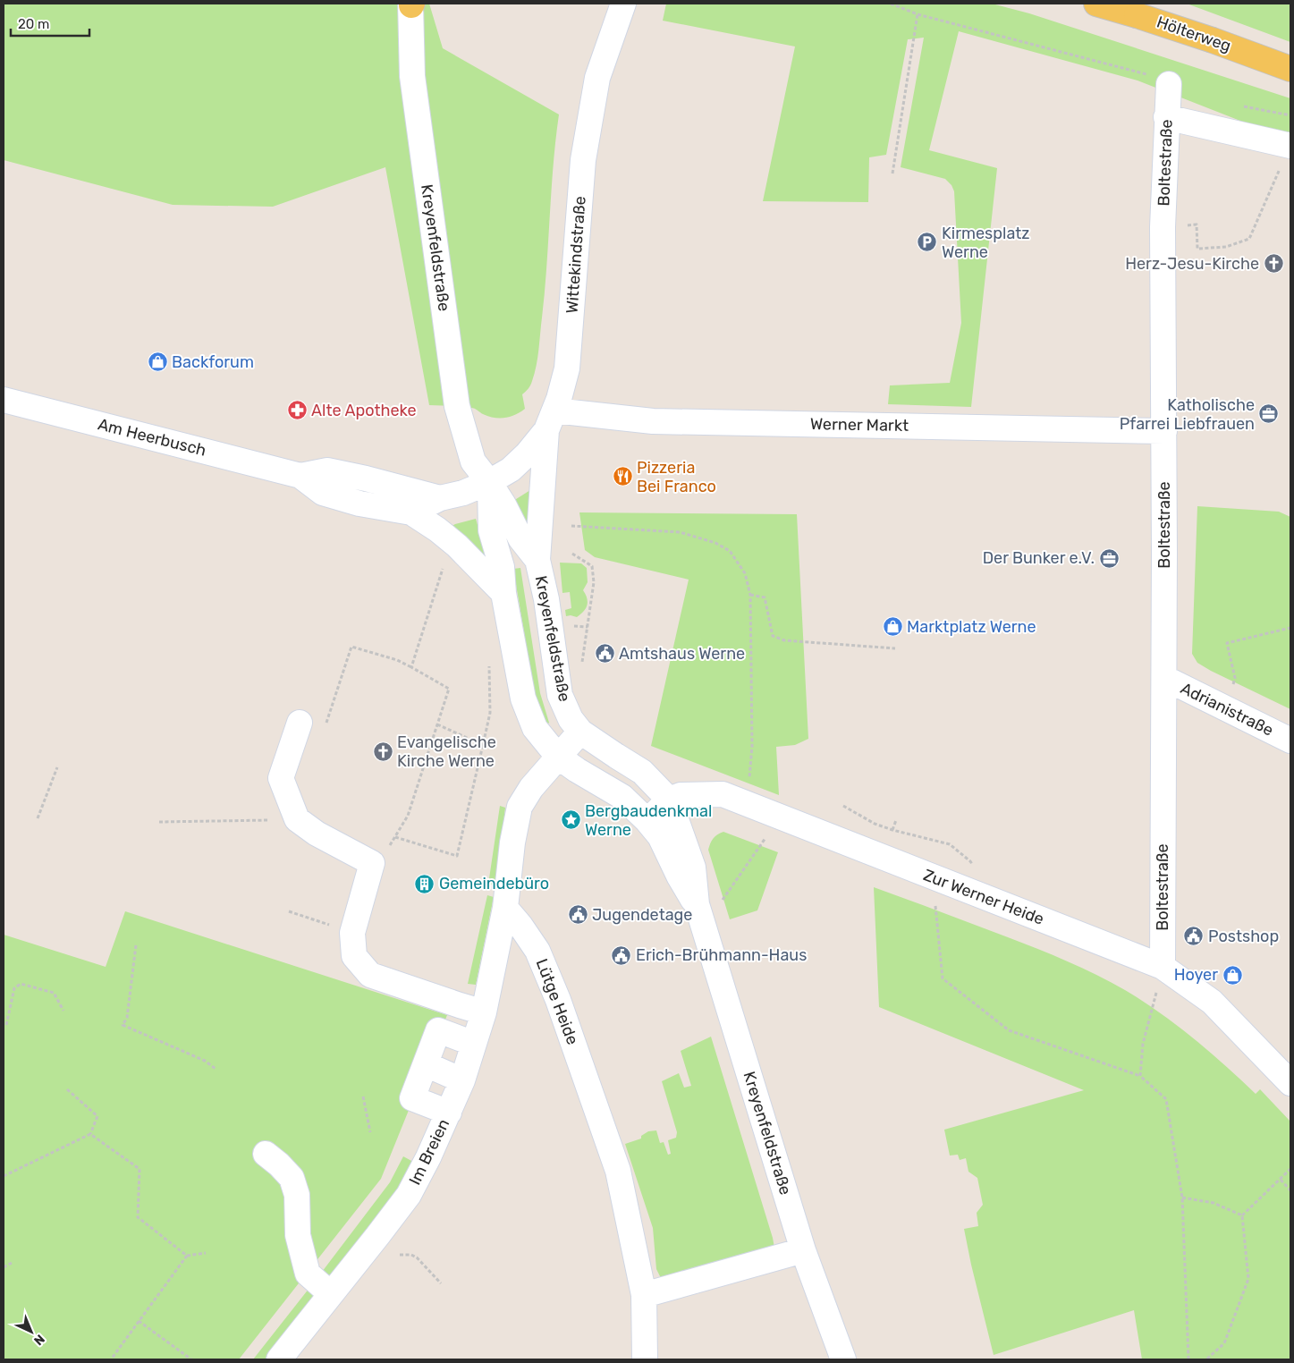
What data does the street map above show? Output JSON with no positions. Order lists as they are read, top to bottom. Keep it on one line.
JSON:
{"streets":{"main road":["Hölterweg"],"street":["Boltestraße","Kreyenfeldstraße","Wittekindstraße","Werner Markt","Am Heerbusch","Adrianistraße","Zur Werner Heide","Lütge Heide","Im Breien"]},"crossings":[["Boltestraße","Werner Markt"],["Boltestraße","Adrianistraße"],["Boltestraße","Zur Werner Heide"],["Kreyenfeldstraße","Wittekindstraße"],["Kreyenfeldstraße","Werner Markt"],["Kreyenfeldstraße","Am Heerbusch"],["Kreyenfeldstraße","Zur Werner Heide"],["Wittekindstraße","Werner Markt"],["Wittekindstraße","Am Heerbusch"],["Lütge Heide","Im Breien"]],"places":{"parking":["Kirmesplatz Werne"],"church":["Herz-Jesu-Kirche","Evangelische Kirche Werne"],"shop":["Backforum","Marktplatz Werne","Hoyer"],"pharmacy":["Alte Apotheke"],"office":["Katholische Pfarrei Liebfrauen","Der Bunker e.V."],"restaurant":["Pizzeria Bei Franco"],"public building":["Amtshaus Werne","Jugendetage","Postshop","Erich-Brühmann-Haus"],"place":["Bergbaudenkmal Werne"],"building":["Gemeindebüro"]},"scale_bar":"20 m","north":"bottom right"}
